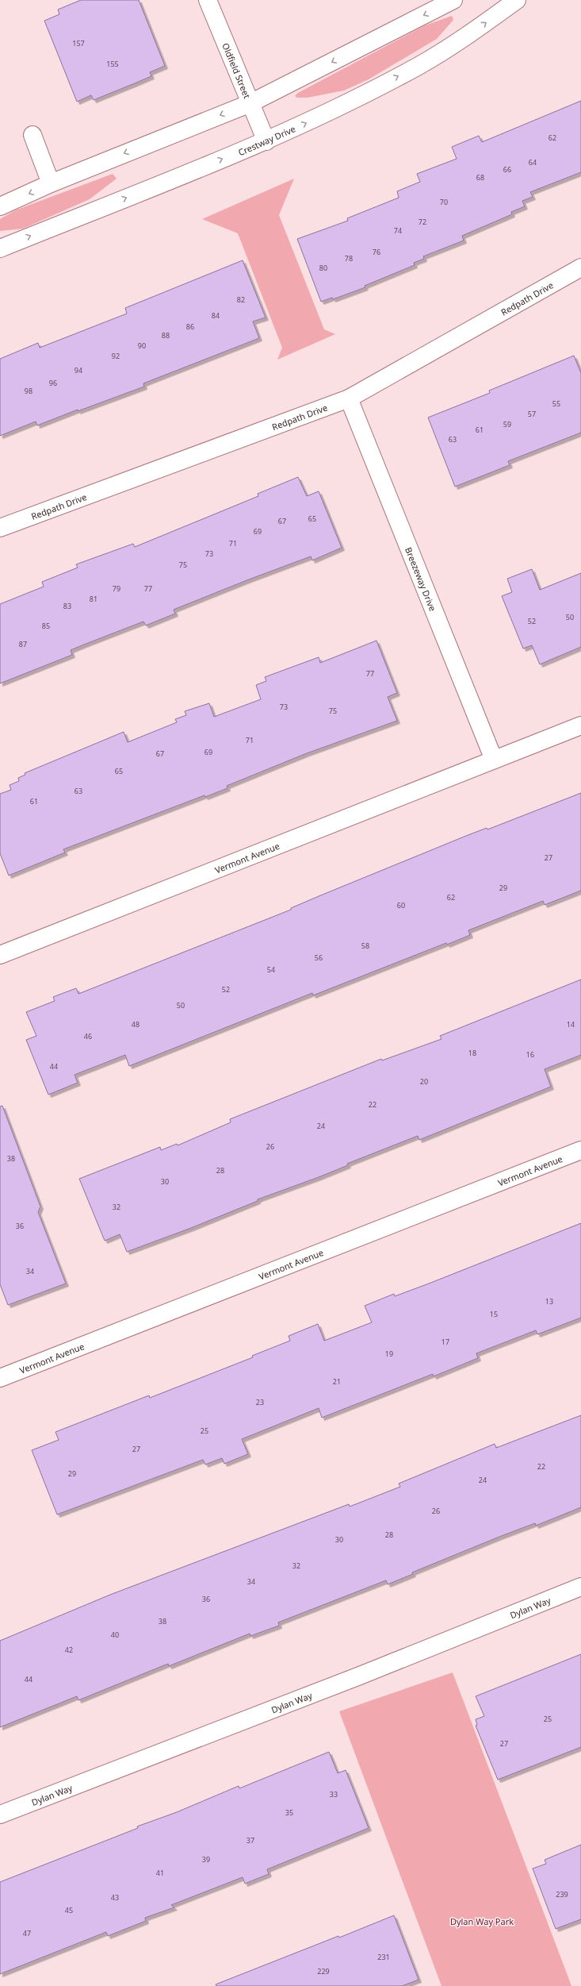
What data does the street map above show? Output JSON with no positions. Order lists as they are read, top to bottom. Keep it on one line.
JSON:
{"streets":{"street":["Oldfield Street","Crestway Drive","Redpath Drive","Breezeway Drive","Vermont Avenue","Dylan Way"]},"crossings":[["Oldfield Street","Crestway Drive"],["Redpath Drive","Breezeway Drive"],["Breezeway Drive","Vermont Avenue"]],"parks":["Dylan Way Park"],"house_numbers":["157","155","62","64","66","68","70","72","74","76","78","80","82","84","86","88","90","92","94","96","98","55","57","59","61","63","65","67","69","71","73","75","79","77","81","83","50","52","85","87","77","73","75","71","69","67","65","63","61","27","29","62","60","58","56","54","52","50","48","14","46","18","16","44","20","22","24","26","38","28","30","32","36","34","13","15","17","19","21","23","25","27","22","29","24","26","28","30","32","34","36","38","40","42","44","25","27","33","35","37","39","41","239","43","45","47","231","229"]}
